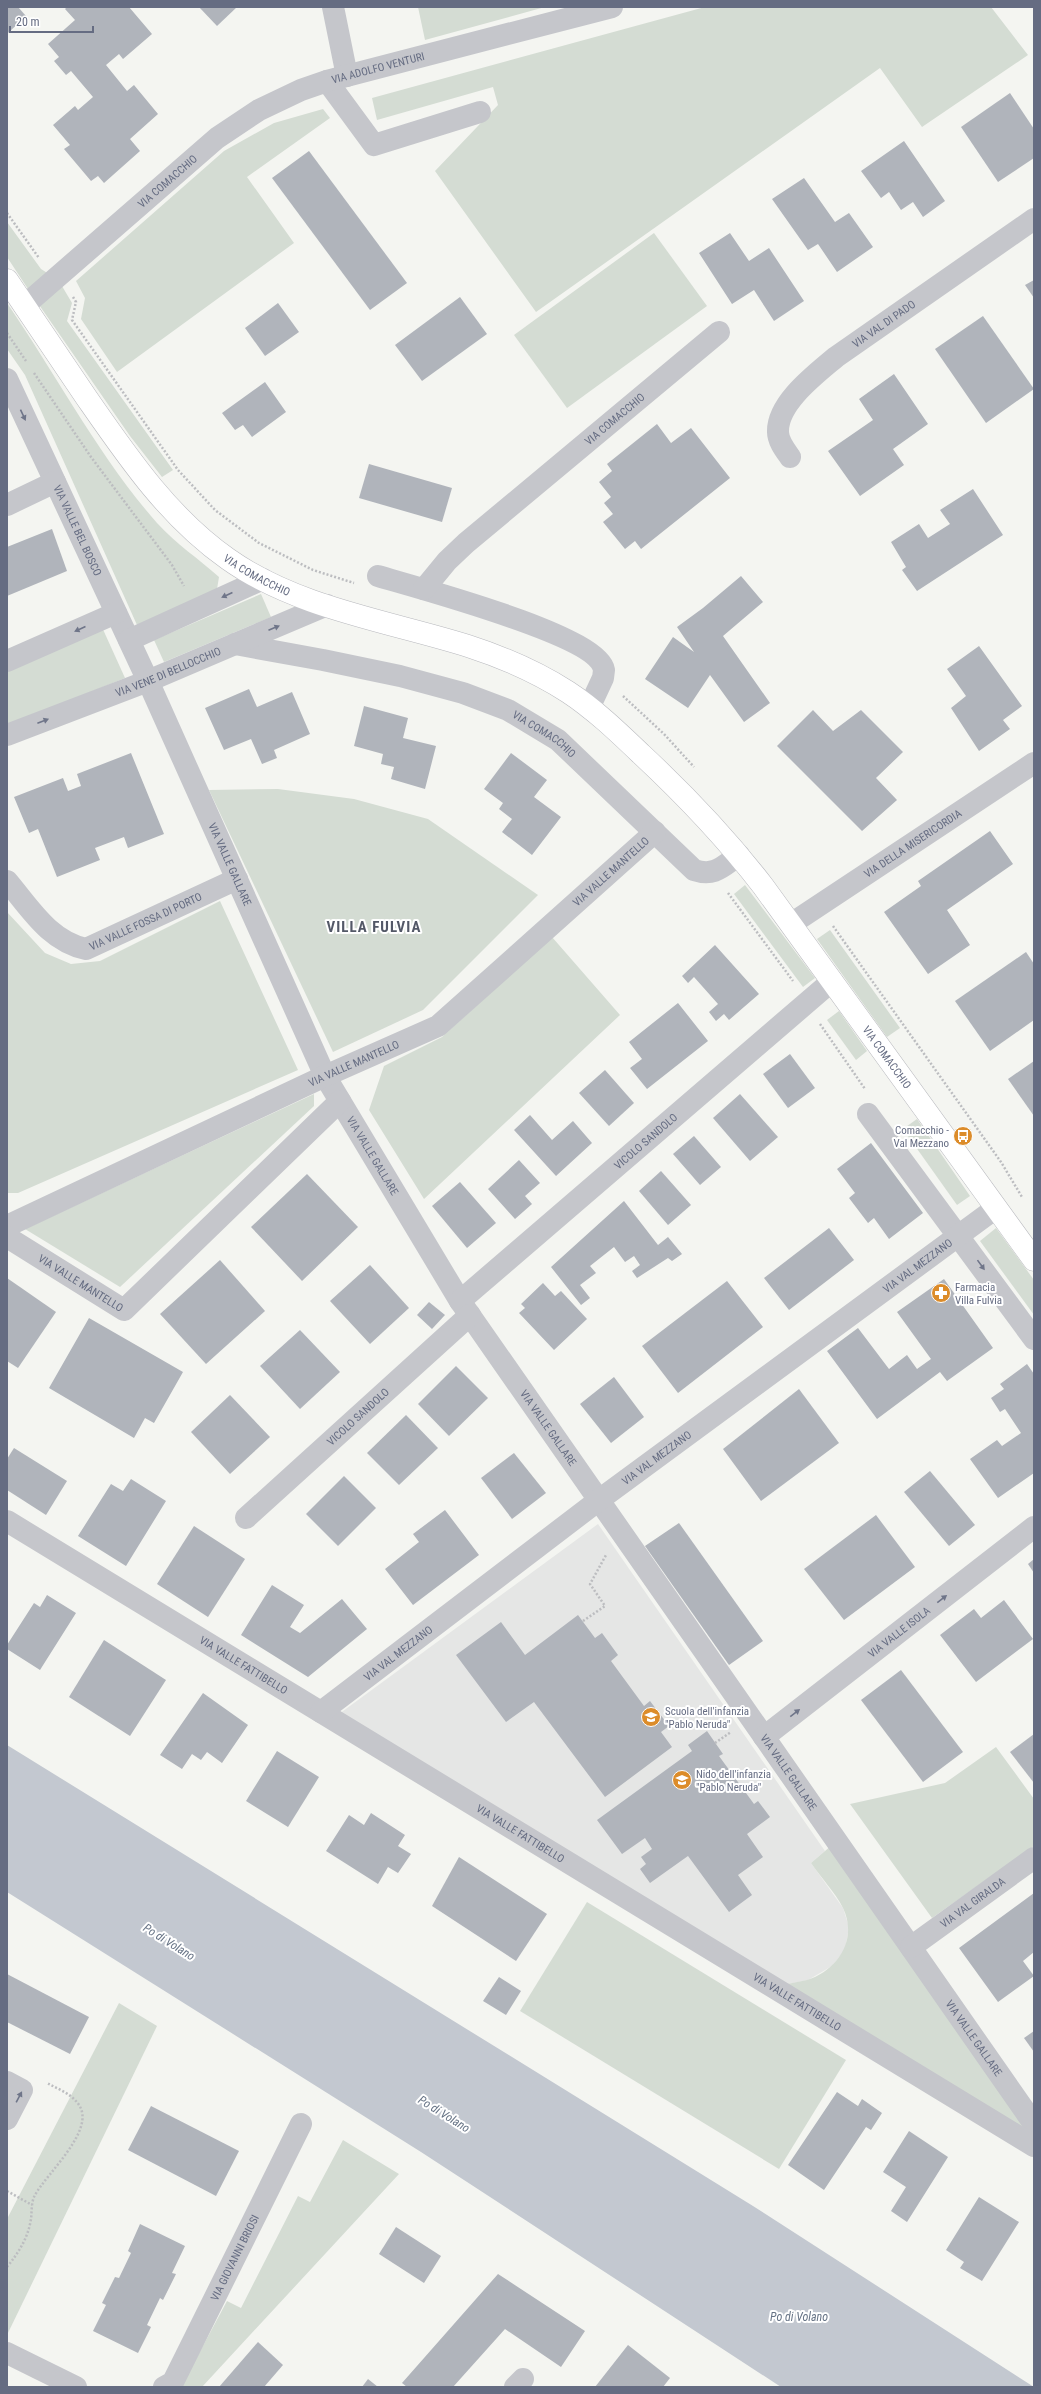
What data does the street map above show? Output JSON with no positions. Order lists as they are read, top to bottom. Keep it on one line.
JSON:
{"streets":{"main road":["VIA COMACCHIO"],"street":["VIA ADOLFO VENTURI","VIA VAL DI PADO","VIA VALLE BEL BOSCO","VIA VENE DI BELLOCCHIO","VIA DELLA MISERICORDIA","VIA VALLE GALLARE","VIA VALLE MANTELLO","VIA VALLE FOSSA DI PORTO","VICOLO SANDOLO","VIA VAL MEZZANO","VIA VALLE ISOLA","VIA VALLE FATTIBELLO","VIA VAL GIRALDA","VIA GIOVANNI BRIOSI"]},"crossings":[["VIA ADOLFO VENTURI","VIA COMACCHIO"],["VIA COMACCHIO","VIA VENE DI BELLOCCHIO"],["VIA COMACCHIO","VIA DELLA MISERICORDIA"],["VIA COMACCHIO","VIA VALLE MANTELLO"],["VIA COMACCHIO","VICOLO SANDOLO"],["VIA COMACCHIO","VIA VAL MEZZANO"],["VIA VALLE BEL BOSCO","VIA VENE DI BELLOCCHIO"],["VIA VALLE BEL BOSCO","VIA VALLE GALLARE"],["VIA VENE DI BELLOCCHIO","VIA VALLE GALLARE"],["VIA VALLE GALLARE","VIA VALLE MANTELLO"],["VIA VALLE GALLARE","VIA VALLE FOSSA DI PORTO"],["VIA VALLE GALLARE","VICOLO SANDOLO"],["VIA VALLE GALLARE","VIA VAL MEZZANO"],["VIA VALLE GALLARE","VIA VALLE ISOLA"],["VIA VALLE GALLARE","VIA VAL GIRALDA"],["VIA VAL MEZZANO","VIA VALLE FATTIBELLO"]],"one_way":["VIA VALLE ISOLA"],"districts":["VILLA FULVIA"],"water":["Po di Volano"],"places":{"bus stop":["Comacchio - Val Mezzano"],"pharmacy":["Farmacia Villa Fulvia"],"school or university":["Scuola dell'infanzia \"Pablo Neruda\"","Nido dell'infanzia \"Pablo Neruda\""]},"scale_bar":"20 m"}
